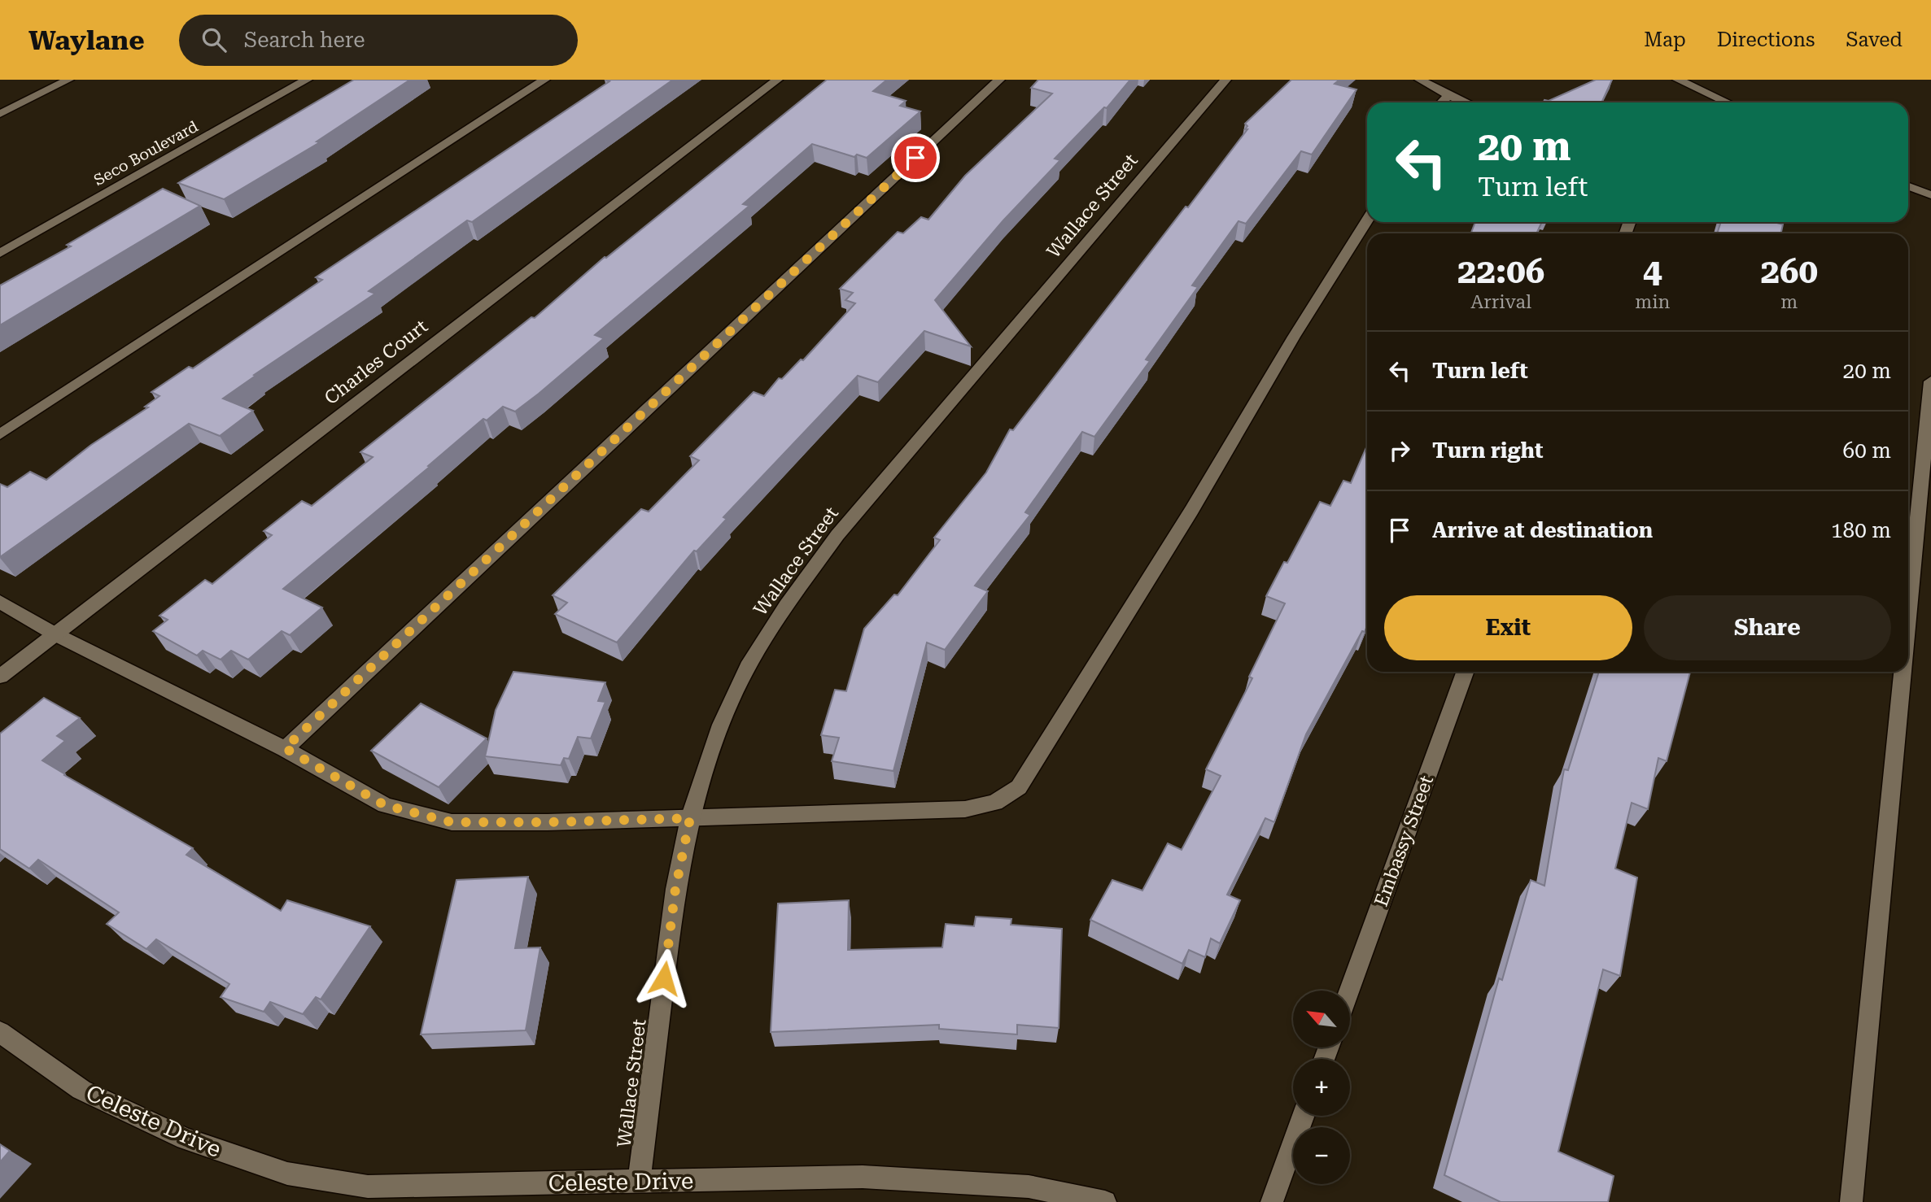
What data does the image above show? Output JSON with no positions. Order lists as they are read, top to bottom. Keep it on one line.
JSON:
{"streets":{"street":["Seco Boulevard","Wallace Street","Charles Court","Embassy Street","Celeste Drive"]},"crossings":[["Wallace Street","Celeste Drive"]],"north":"top left","page":{"header":"Waylane","search":"Search here","nav":["Map","Directions","Saved"],"turn":["20 m","Turn left"],"eta":["22:06","Arrival","4","min","260","m"],"list":[{"name":"Turn left","value":"20 m"},{"name":"Turn right","value":"60 m"},{"name":"Arrive at destination","value":"180 m"}],"buttons":["Exit","Share"],"map_buttons":["+","−"]}}
